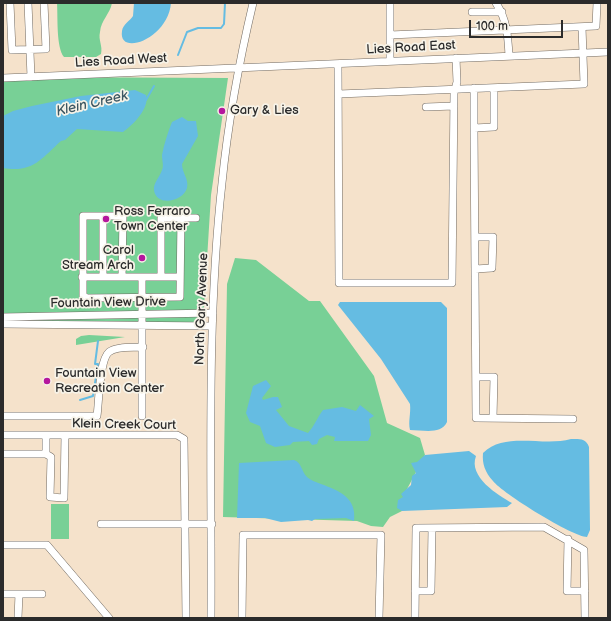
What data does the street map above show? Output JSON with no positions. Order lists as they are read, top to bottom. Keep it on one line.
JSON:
{"streets":{"street":["Lies Road East","Lies Road West","Fountain View Drive","North Gary Avenue","Klein Creek Court"]},"crossings":[["Lies Road East","Lies Road West"],["Lies Road East","North Gary Avenue"],["Lies Road West","North Gary Avenue"],["Fountain View Drive","North Gary Avenue"]],"water":["Klein Creek"],"places":["Gary & Lies","Ross Ferraro Town Center","Carol Stream Arch","Fountain View Recreation Center"],"scale_bar":"100 m"}
